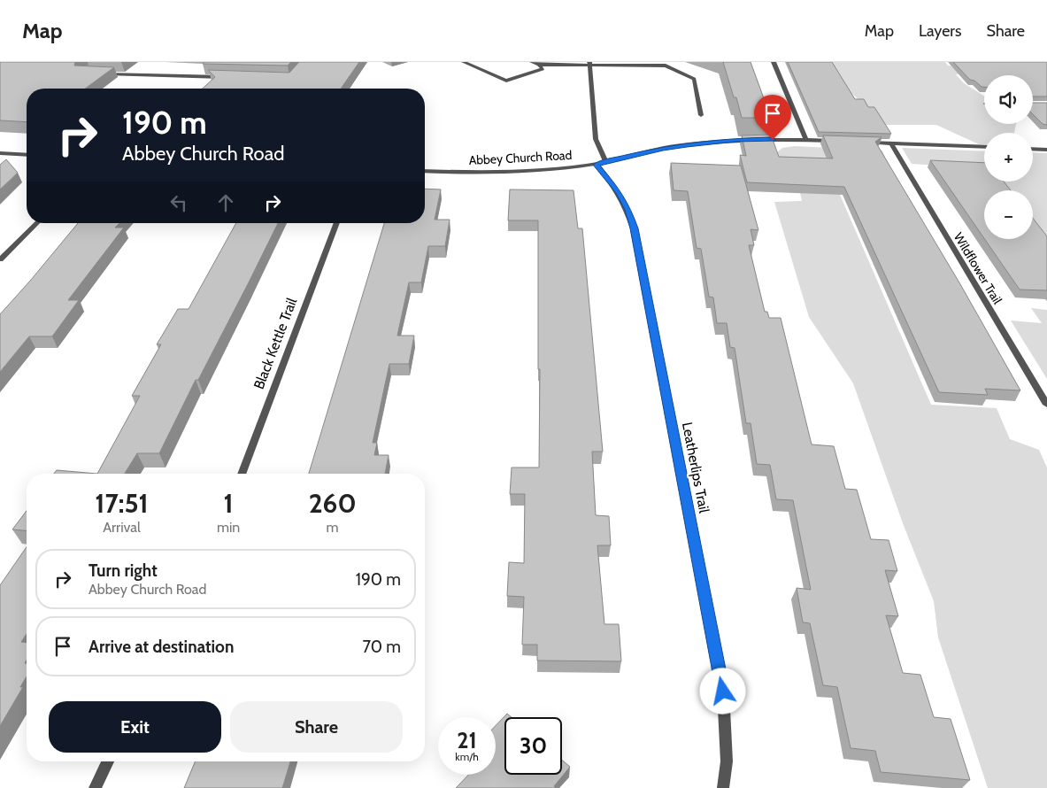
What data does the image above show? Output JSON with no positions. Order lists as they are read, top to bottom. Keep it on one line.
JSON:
{"streets":{"street":["Abbey Church Road","Wildflower Trail","Black Kettle Trail","Leatherlips Trail"]},"crossings":[["Abbey Church Road","Leatherlips Trail"]],"page":{"header":"Map","nav":["Map","Layers","Share"],"map_buttons":["+","−"],"turn":["190 m","Abbey Church Road"],"eta":["17:51","Arrival","1","min","260","m"],"list":[{"name":"Turn right","note":"Abbey Church Road","value":"190 m"},{"name":"Arrive at destination","value":"70 m"}],"buttons":["Exit","Share"],"speed":"21 km/h","limit":"30"}}
